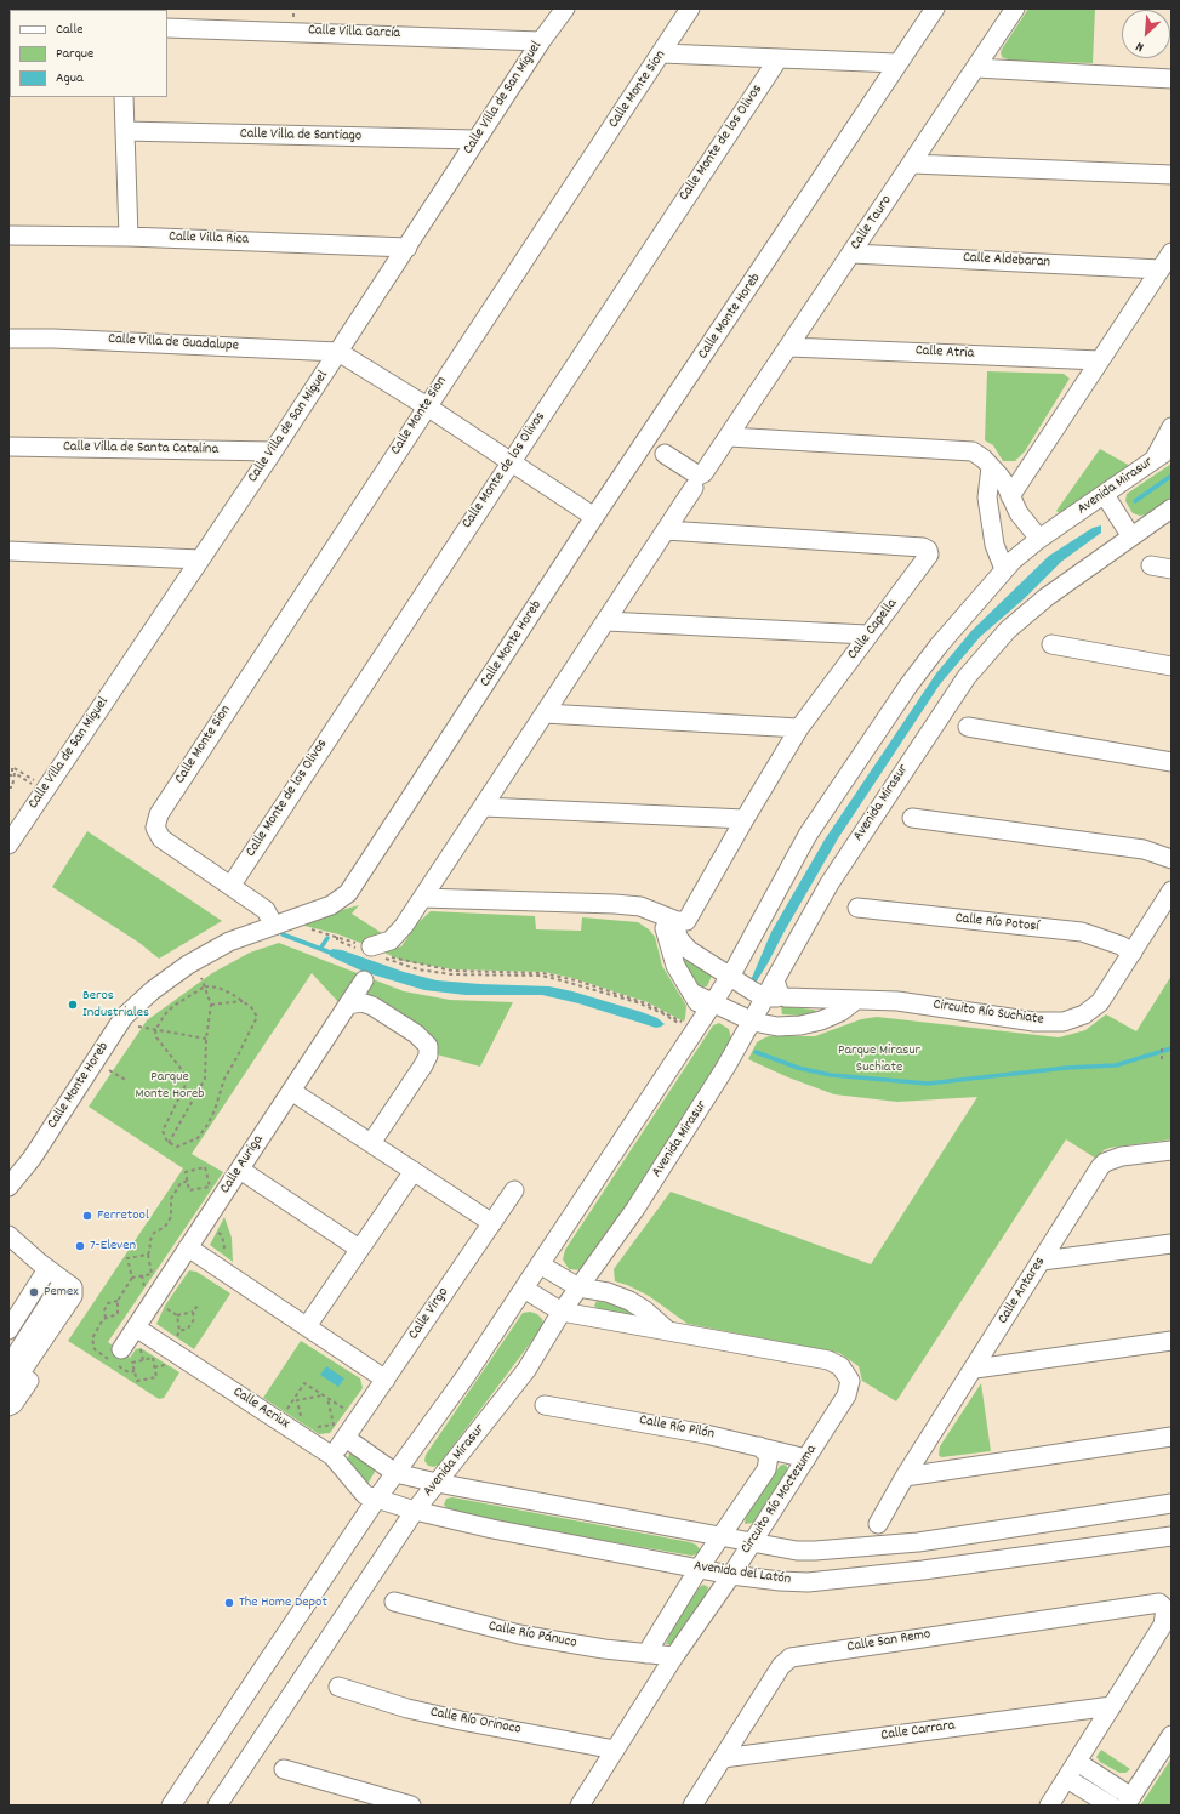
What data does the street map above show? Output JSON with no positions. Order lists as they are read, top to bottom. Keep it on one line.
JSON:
{"streets":{"street":["Calle Villa García","Calle Monte Sion","Calle Villa de San Miguel","Calle Villa de Santiago","Calle Monte de los Olivos","Calle Tauro","Calle Villa Rica","Calle Aldebaran","Calle Monte Horeb","Calle Villa de Guadalupe","Calle Atria","Calle Villa de Santa Catalina","Avenida Mirasur","Calle Capella","Calle Río Potosí","Circuito Río Suchiate","Calle Auriga","Calle Antares","Calle Virgo","Calle Acriux","Calle Río Pilón","Circuito Río Moctezuma","Avenida del Latón","Calle Río Pánuco","Calle San Remo","Calle Río Orinoco","Calle Carrara"]},"crossings":[["Calle Villa García","Calle Villa de San Miguel"],["Calle Monte Sion","Calle Monte de los Olivos"],["Calle Villa de San Miguel","Calle Villa de Santiago"],["Calle Villa de San Miguel","Calle Villa Rica"],["Calle Villa de San Miguel","Calle Villa de Guadalupe"],["Calle Villa de San Miguel","Calle Villa de Santa Catalina"],["Calle Tauro","Calle Aldebaran"],["Calle Tauro","Calle Atria"],["Avenida Mirasur","Circuito Río Suchiate"],["Avenida Mirasur","Circuito Río Moctezuma"],["Avenida Mirasur","Avenida del Latón"],["Calle Río Potosí","Circuito Río Suchiate"],["Calle Auriga","Calle Acriux"],["Calle Virgo","Calle Acriux"],["Calle Acriux","Avenida del Latón"],["Calle Río Pilón","Circuito Río Moctezuma"],["Circuito Río Moctezuma","Avenida del Latón"],["Circuito Río Moctezuma","Calle Río Pánuco"],["Circuito Río Moctezuma","Calle Río Orinoco"],["Calle San Remo","Calle Carrara"]],"parks":["Parque Mirasur Suchiate","Parque Monte Horeb"],"places":["Beros Industriales","Ferretool","7-Eleven","Pemex","The Home Depot"],"legend":["Calle","Parque","Agua"],"north":"bottom left"}
